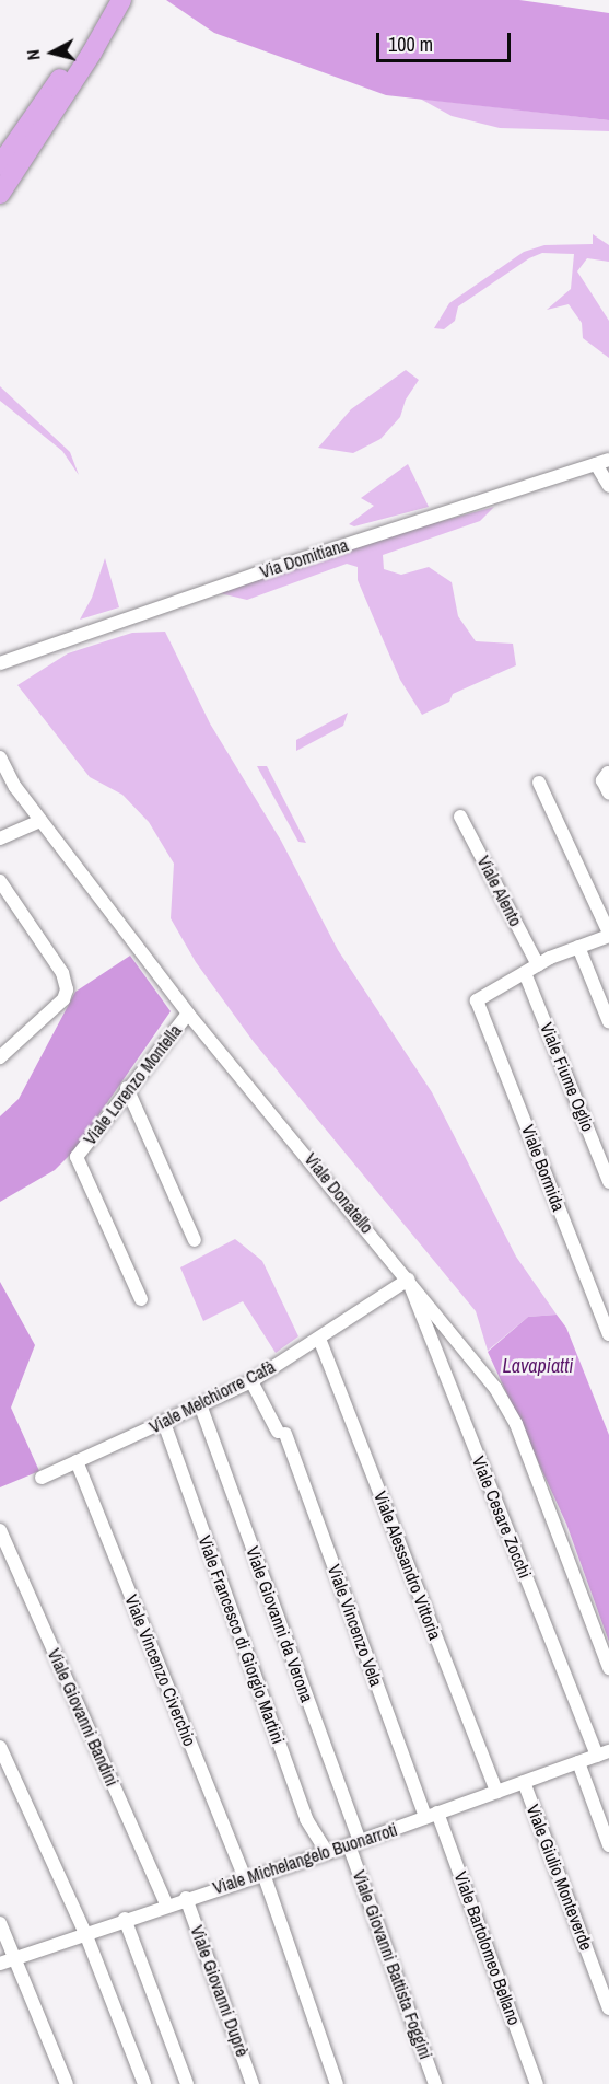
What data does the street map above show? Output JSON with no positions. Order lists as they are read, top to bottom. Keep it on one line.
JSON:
{"streets":{"street":["Via Domitiana","Viale Alento","Viale Fiume Oglio","Viale Lorenzo Montella","Viale Bormida","Viale Donatello","Viale Melchiorre Cafà","Viale Cesare Zocchi","Viale Alessandro Vittoria","Viale Giovanni da Verona","Viale Vincenzo Vela","Viale Francesco di Giorgio Martini","Viale Vincenzo Civerchio","Viale Giovanni Bandini","Viale Michelangelo Buonarroti","Viale Giulio Monteverde","Viale Bartolomeo Bellano","Viale Giovanni Battista Foggini","Viale Giovanni Duprè"]},"crossings":[["Viale Fiume Oglio","Viale Bormida"],["Viale Lorenzo Montella","Viale Donatello"],["Viale Donatello","Viale Melchiorre Cafà"],["Viale Donatello","Viale Cesare Zocchi"],["Viale Melchiorre Cafà","Viale Cesare Zocchi"],["Viale Melchiorre Cafà","Viale Alessandro Vittoria"],["Viale Melchiorre Cafà","Viale Giovanni da Verona"],["Viale Melchiorre Cafà","Viale Vincenzo Vela"],["Viale Melchiorre Cafà","Viale Francesco di Giorgio Martini"],["Viale Melchiorre Cafà","Viale Vincenzo Civerchio"],["Viale Cesare Zocchi","Viale Michelangelo Buonarroti"],["Viale Alessandro Vittoria","Viale Michelangelo Buonarroti"],["Viale Giovanni da Verona","Viale Michelangelo Buonarroti"],["Viale Giovanni da Verona","Viale Giovanni Battista Foggini"],["Viale Vincenzo Vela","Viale Michelangelo Buonarroti"],["Viale Vincenzo Vela","Viale Bartolomeo Bellano"],["Viale Francesco di Giorgio Martini","Viale Michelangelo Buonarroti"],["Viale Vincenzo Civerchio","Viale Michelangelo Buonarroti"],["Viale Giovanni Bandini","Viale Michelangelo Buonarroti"],["Viale Michelangelo Buonarroti","Viale Giulio Monteverde"],["Viale Michelangelo Buonarroti","Viale Bartolomeo Bellano"],["Viale Michelangelo Buonarroti","Viale Giovanni Battista Foggini"],["Viale Michelangelo Buonarroti","Viale Giovanni Duprè"]],"water":["Lavapiatti"],"scale_bar":"100 m","north":"left"}
